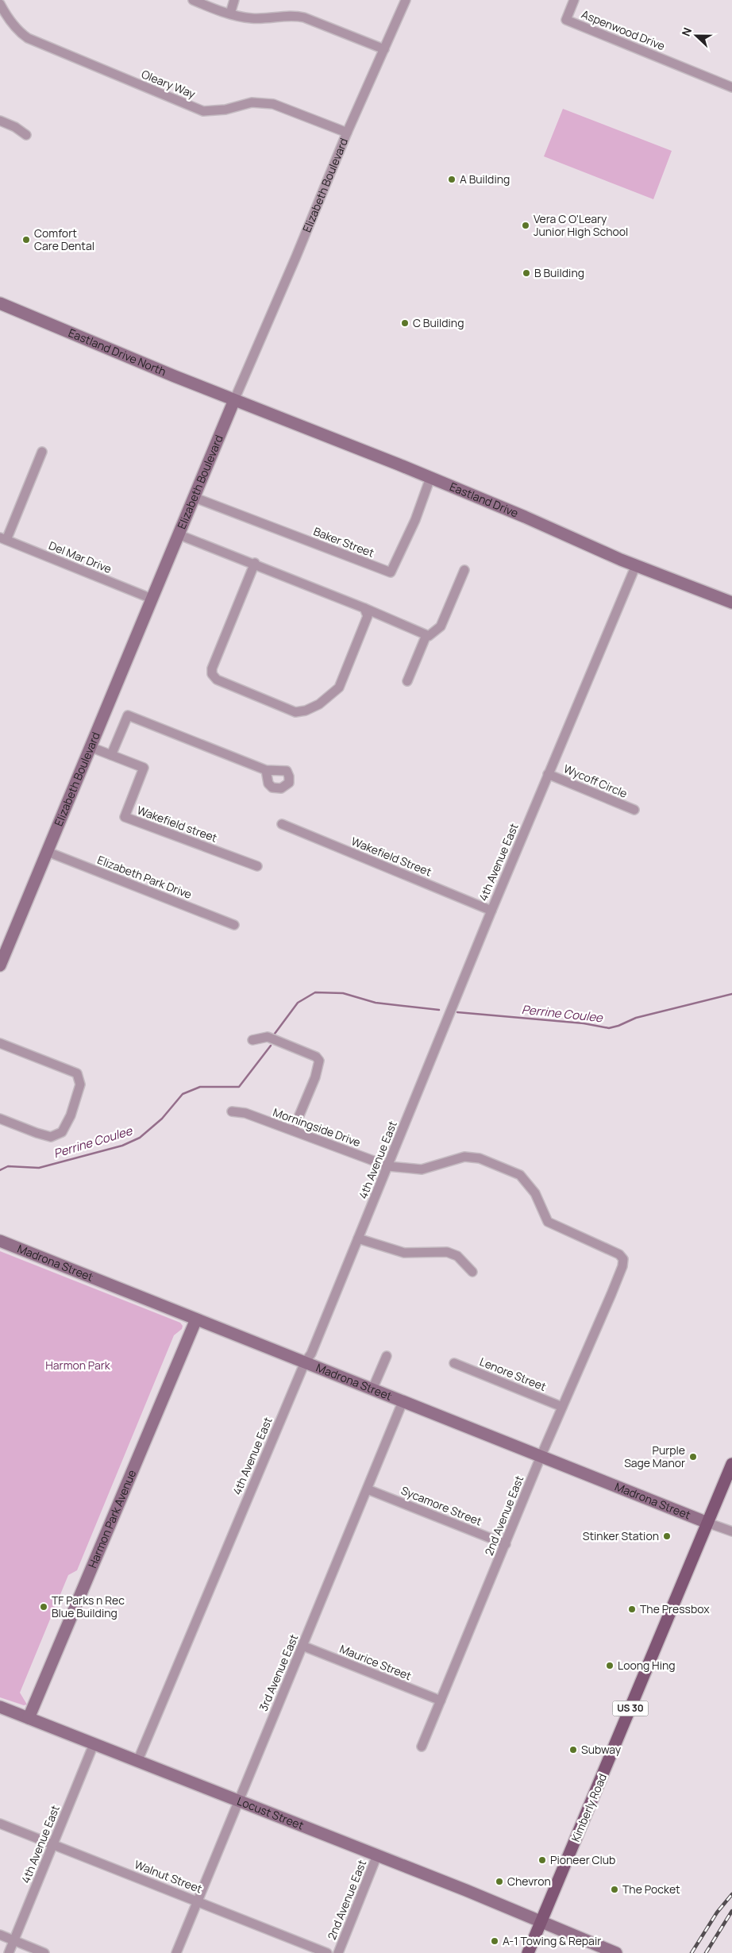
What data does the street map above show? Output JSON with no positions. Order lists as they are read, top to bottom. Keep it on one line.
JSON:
{"streets":{"main road":["US 30","Kimberly Road"],"street":["Aspenwood Drive","Oleary Way","Elizabeth Boulevard","Eastland Drive North","Eastland Drive","Baker Street","Del Mar Drive","Wycoff Circle","Wakefield street","Wakefield Street","4th Avenue East","Elizabeth Park Drive","Morningside Drive","Madrona Street","Lenore Street","Sycamore Street","2nd Avenue East","Harmon Park Avenue","Maurice Street","3rd Avenue East","Locust Street","Walnut Street"]},"crossings":[["Oleary Way","Elizabeth Boulevard"],["Elizabeth Boulevard","Eastland Drive North"],["Elizabeth Boulevard","Eastland Drive"],["Elizabeth Boulevard","Baker Street"],["Elizabeth Boulevard","Del Mar Drive"],["Elizabeth Boulevard","Wakefield street"],["Elizabeth Boulevard","Elizabeth Park Drive"],["Eastland Drive North","Eastland Drive"],["Eastland Drive","Baker Street"],["Eastland Drive","4th Avenue East"],["Wycoff Circle","4th Avenue East"],["Wakefield Street","4th Avenue East"],["4th Avenue East","Morningside Drive"],["4th Avenue East","Madrona Street"],["4th Avenue East","Locust Street"],["4th Avenue East","Walnut Street"],["Morningside Drive","2nd Avenue East"],["Madrona Street","2nd Avenue East"],["Madrona Street","Harmon Park Avenue"],["Madrona Street","3rd Avenue East"],["Madrona Street","Kimberly Road"],["Lenore Street","2nd Avenue East"],["Sycamore Street","2nd Avenue East"],["Sycamore Street","3rd Avenue East"],["2nd Avenue East","Maurice Street"],["2nd Avenue East","Locust Street"],["Harmon Park Avenue","Locust Street"],["Maurice Street","3rd Avenue East"],["3rd Avenue East","Locust Street"],["3rd Avenue East","Walnut Street"],["Kimberly Road","Locust Street"]],"water":["Perrine Coulee"],"parks":["Harmon Park"],"places":["A Building","Vera C O'Leary Junior High School","Comfort Care Dental","B Building","C Building","Purple Sage Manor","Stinker Station","TF Parks n Rec Blue Building","The Pressbox","Loong Hing","Subway","Pioneer Club","Chevron","The Pocket","A-1 Towing & Repair"],"north":"left"}
